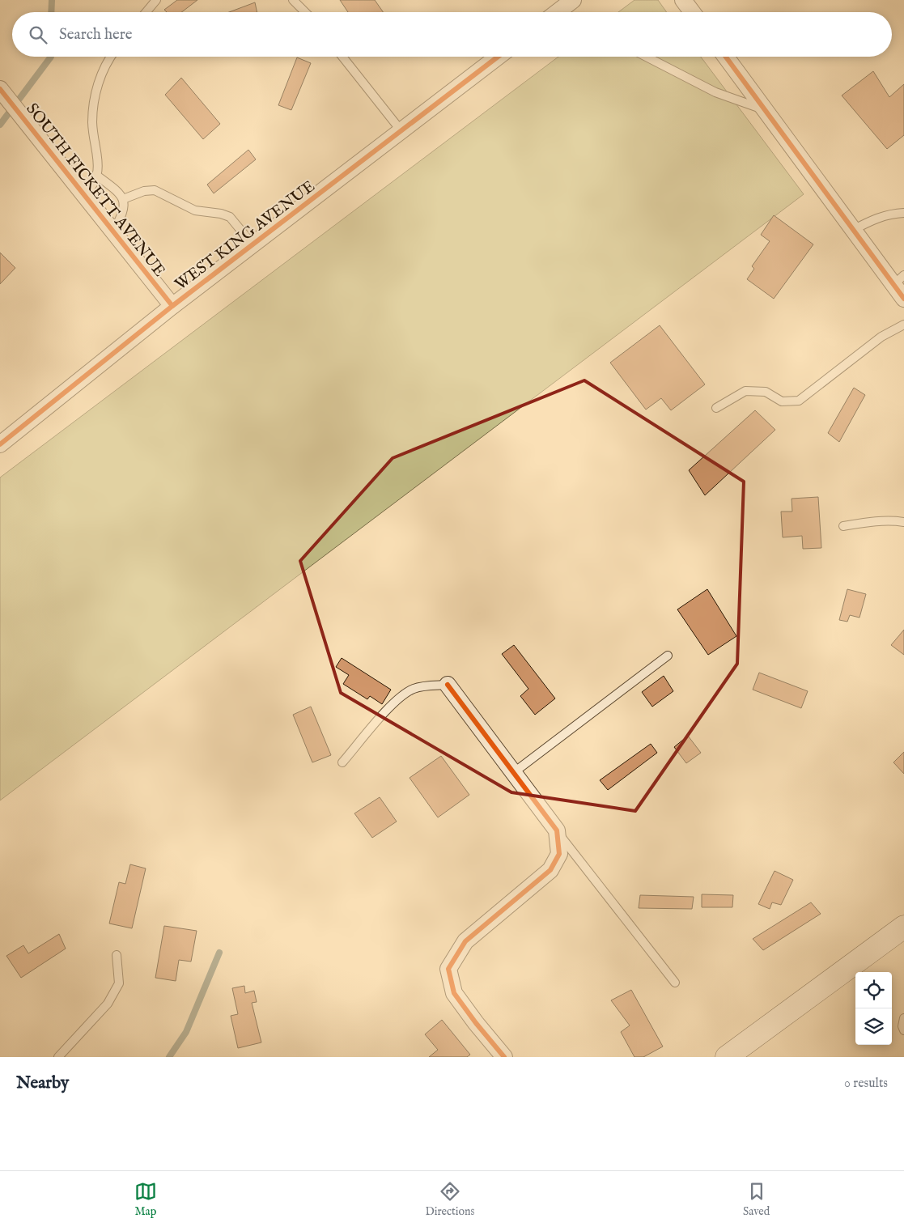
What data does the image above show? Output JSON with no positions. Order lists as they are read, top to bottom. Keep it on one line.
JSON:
{"streets":{"street":["SOUTH FICKETT AVENUE","WEST KING AVENUE"]},"crossings":[["SOUTH FICKETT AVENUE","WEST KING AVENUE"]],"page":{"search":"Search here","heading":["Nearby","0 results"],"nav":["Map","Directions","Saved"]}}
